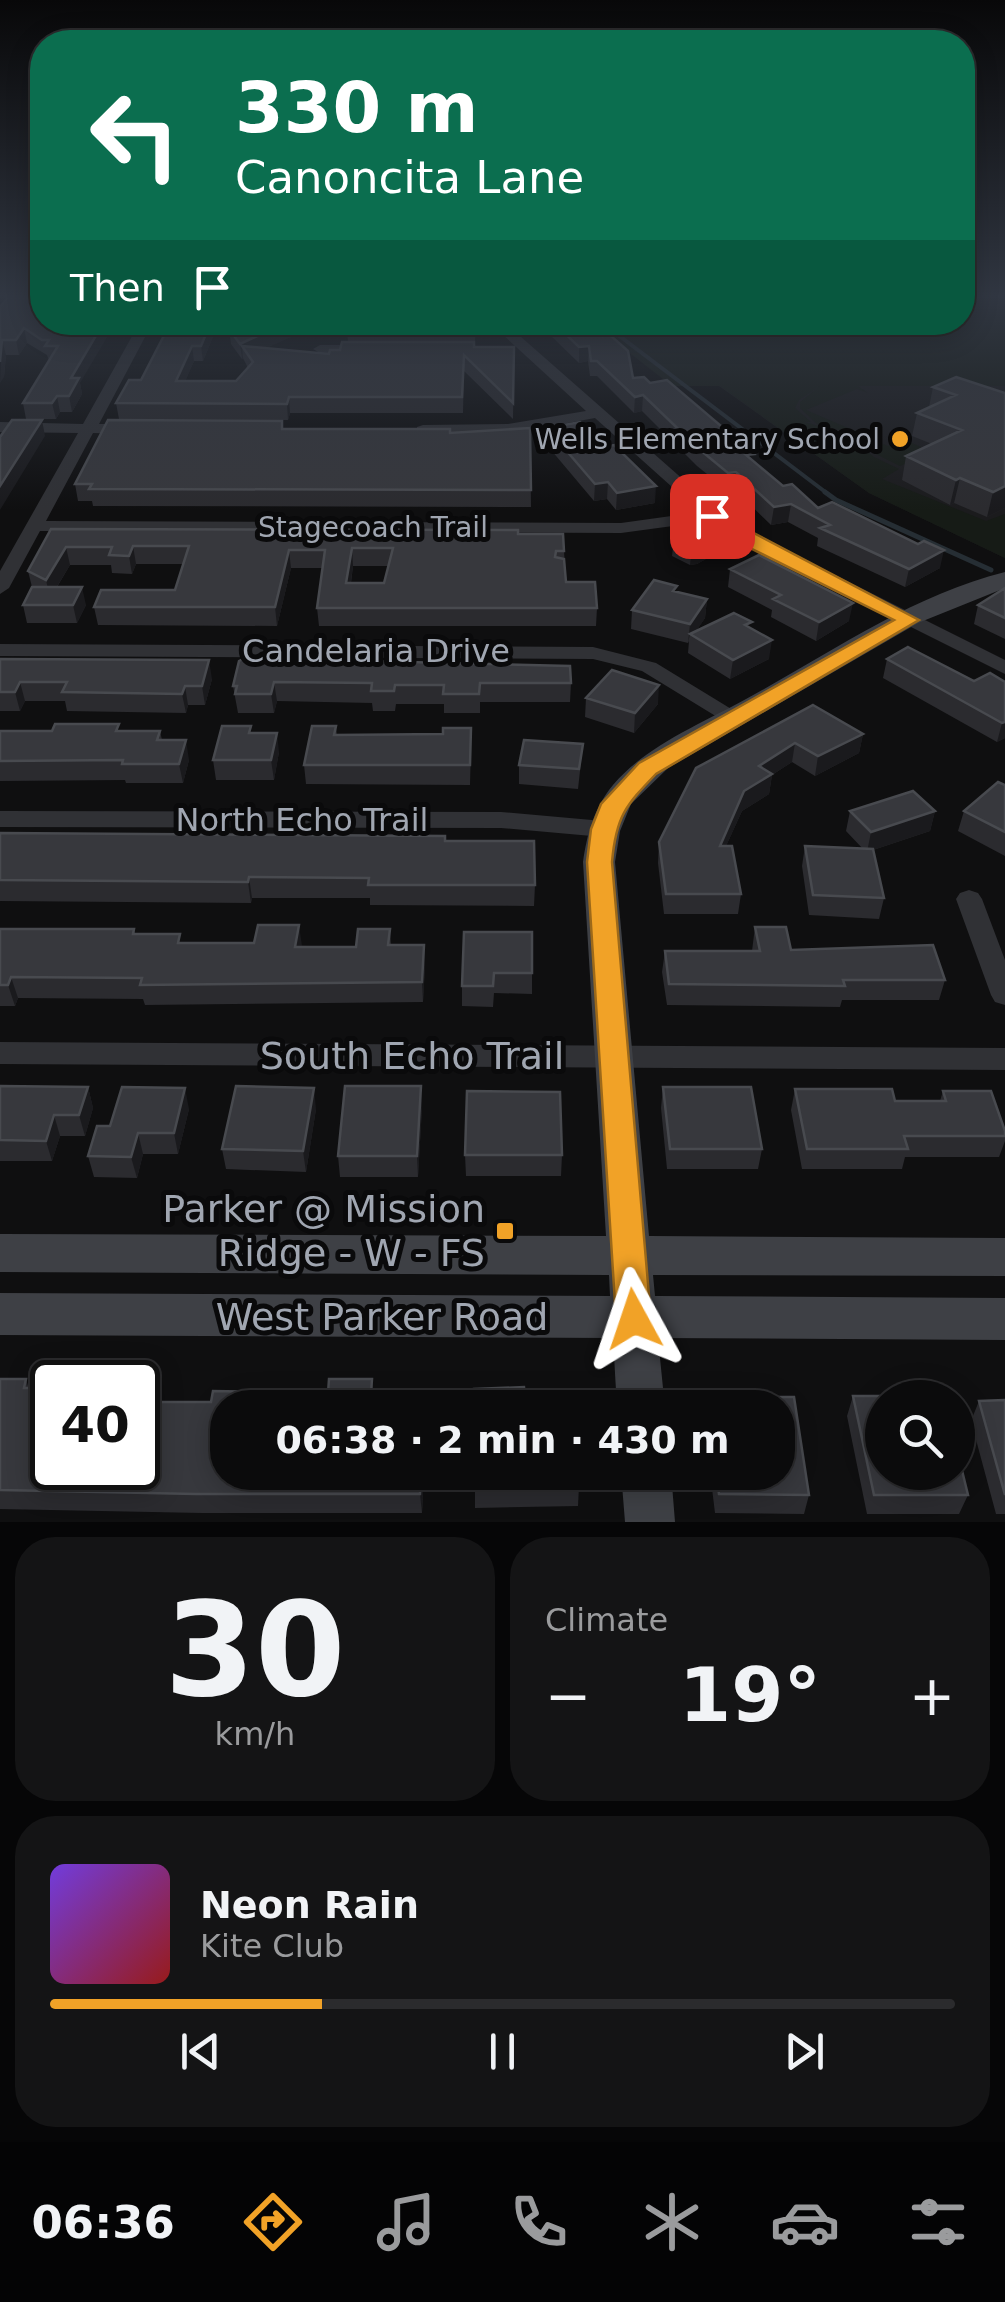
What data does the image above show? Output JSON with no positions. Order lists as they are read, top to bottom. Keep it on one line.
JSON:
{"streets":{"main road":["West Parker Road"],"street":["Stagecoach Trail","Candelaria Drive","North Echo Trail","South Echo Trail"]},"places":{"other":["Wells Elementary School"],"transit":["Parker @ Mission Ridge - W - FS"]},"page":{"turn":["330 m","Canoncita Lane"],"then":"Then","limit":"40","trip":"06:38 · 2 min · 430 m","tile":[["30","km/h"],"Climate"],"heat":["−","19°","+"],"song":["Neon Rain","Kite Club"],"tabs":"06:36"}}
